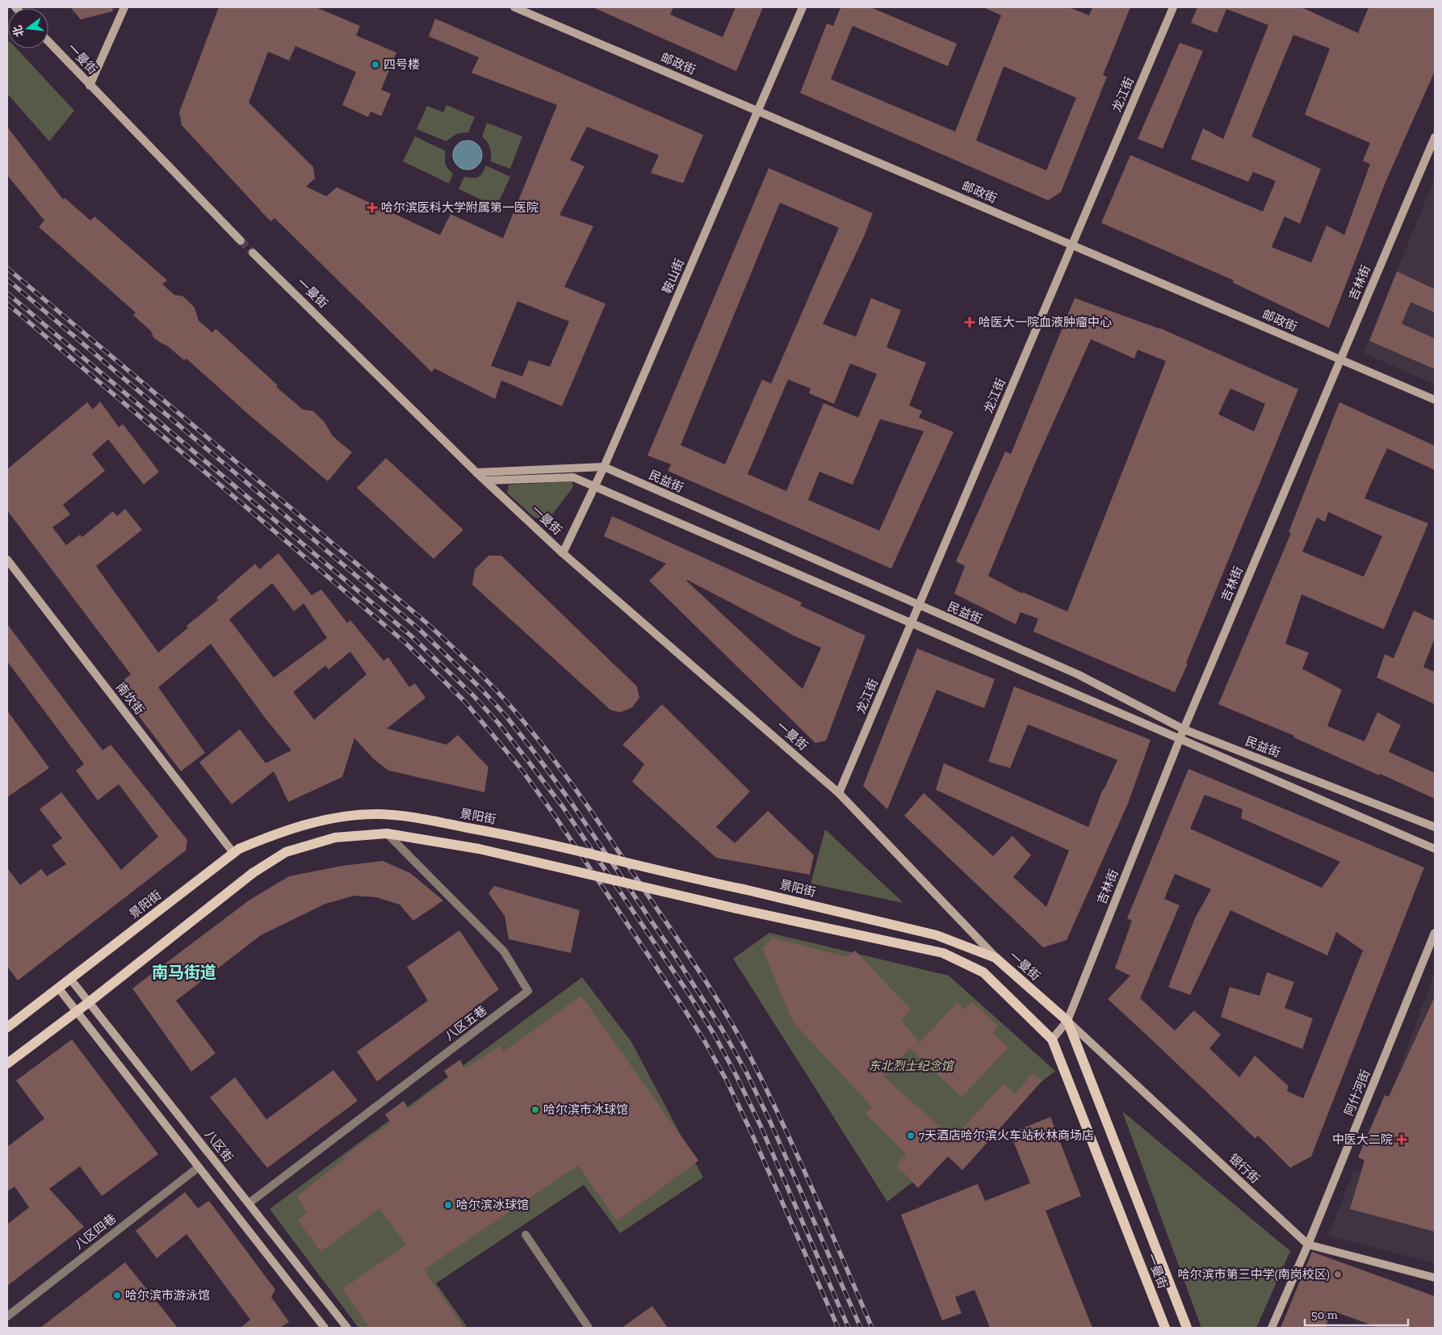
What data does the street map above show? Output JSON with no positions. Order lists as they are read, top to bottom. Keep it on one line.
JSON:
{"streets":{"main road":["一曼街","景阳街"],"street":["邮政街","龙江街","鞍山街","吉林街","民益街","南坎街","八区五巷","阿什河街","八区街","银行街","八区四巷"]},"crossings":[["一曼街","龙江街"],["一曼街","鞍山街"],["一曼街","吉林街"],["一曼街","民益街"],["一曼街","景阳街"],["一曼街","八区五巷"],["一曼街","银行街"],["邮政街","龙江街"],["邮政街","鞍山街"],["邮政街","吉林街"],["龙江街","民益街"],["鞍山街","民益街"],["吉林街","民益街"],["吉林街","银行街"],["南坎街","景阳街"],["景阳街","八区街"],["八区五巷","八区街"],["阿什河街","银行街"]],"districts":["南马街道"],"parks":["东北烈士纪念馆"],"places":{"other":["四号楼","哈尔滨市冰球馆","7天酒店哈尔滨火车站秋林商场店","哈尔滨冰球馆","哈尔滨市第三中学(南岗校区)","哈尔滨市游泳馆"],"health":["哈尔滨医科大学附属第一医院","哈医大一院血液肿瘤中心","中医大二院"]},"scale_bar":"50 m","north":"left"}
